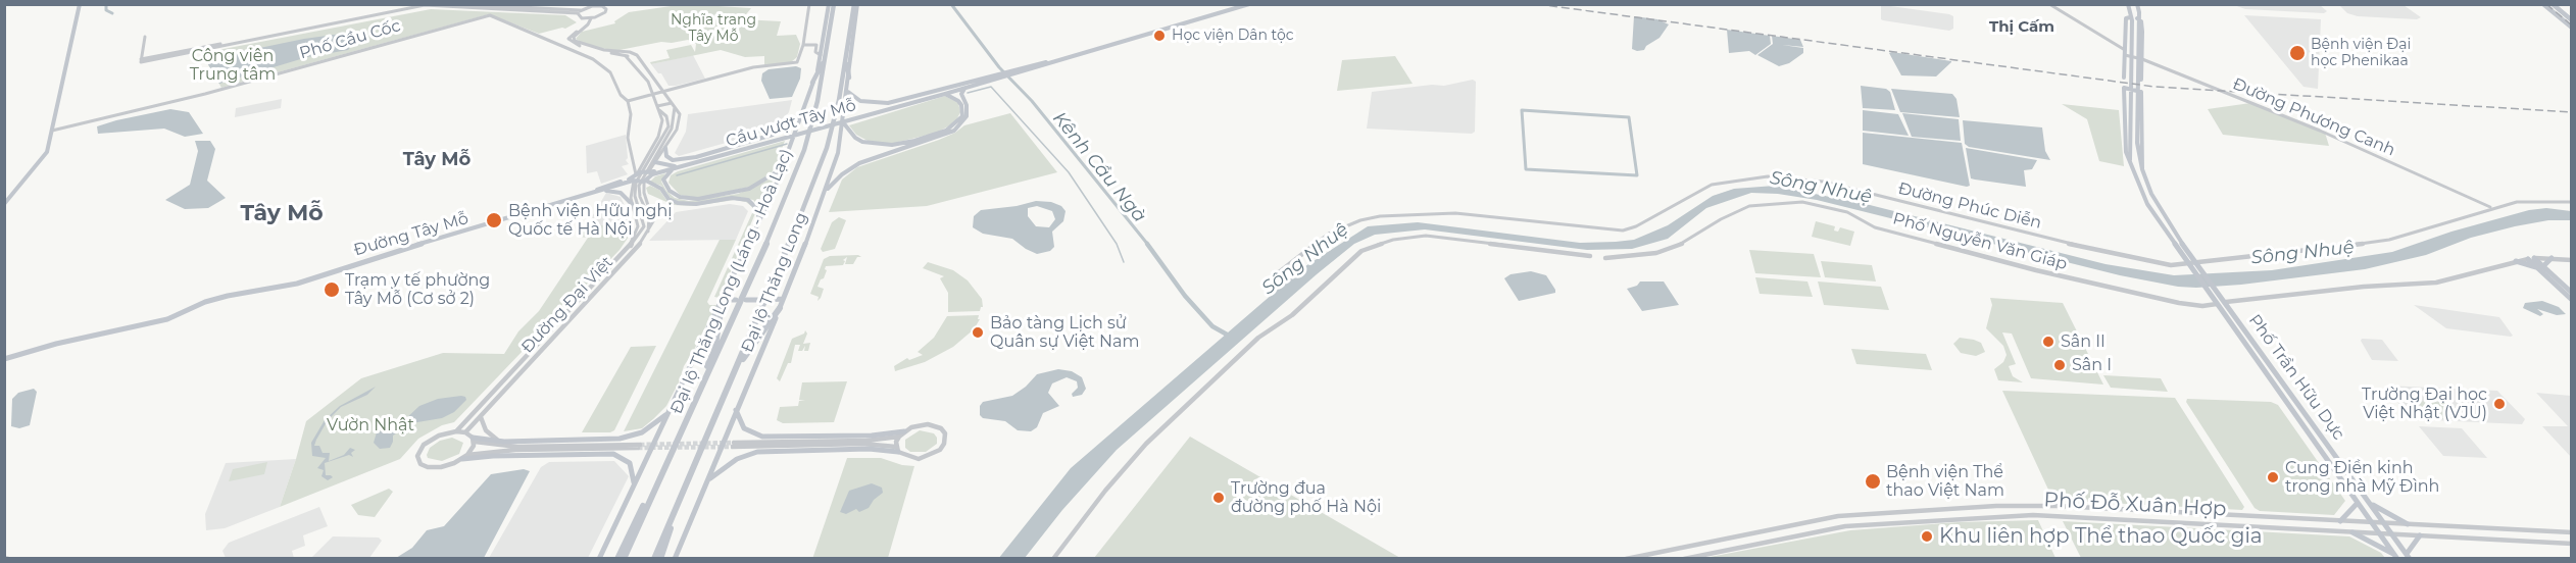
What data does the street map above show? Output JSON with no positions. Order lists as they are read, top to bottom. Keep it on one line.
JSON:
{"streets":{"highway":["Đại lộ Thăng Long (Láng - Hoà Lạc)"],"main road":["Cầu vượt Tây Mỗ","Đường Tây Mỗ","Đại lộ Thăng Long","Phố Trần Hữu Dực"],"street":["Phố Cầu Cốc","Đường Phương Canh","Đường Phúc Diễn","Phố Nguyễn Văn Giáp","Đường Đại Việt","Phố Đỗ Xuân Hợp"]},"crossings":[["Phố Cầu Cốc","Cầu vượt Tây Mỗ"],["Phố Cầu Cốc","Đường Tây Mỗ"],["Phố Cầu Cốc","Đường Đại Việt"],["Đường Phương Canh","Đường Phúc Diễn"],["Cầu vượt Tây Mỗ","Đường Tây Mỗ"],["Cầu vượt Tây Mỗ","Đường Đại Việt"],["Đường Phúc Diễn","Phố Trần Hữu Dực"],["Đường Tây Mỗ","Đường Đại Việt"],["Phố Nguyễn Văn Giáp","Phố Trần Hữu Dực"],["Phố Trần Hữu Dực","Phố Đỗ Xuân Hợp"]],"districts":["Thị Cấm","Tây Mỗ","Tây Mỗ"],"water":["Kênh Cầu Ngà","Sông Nhuệ"],"parks":["Nghĩa trang Tây Mỗ","Công viên Trung tâm","Vườn Nhật"],"places":["Học viện Dân tộc","Bệnh viện Đại học Phenikaa","Bệnh viện Hữu nghị Quốc tế Hà Nội","Trạm y tế phường Tây Mỗ (Cơ sở 2)","Bảo tàng Lịch sử Quân sự Việt Nam","Sân II","Sân I","Trường Đại học Việt Nhật (VJU)","Cung Điền kinh trong nhà Mỹ Đình","Bệnh viện Thể thao Việt Nam","Trường đua đường phố Hà Nội","Khu liên hợp Thể thao Quốc gia"]}
